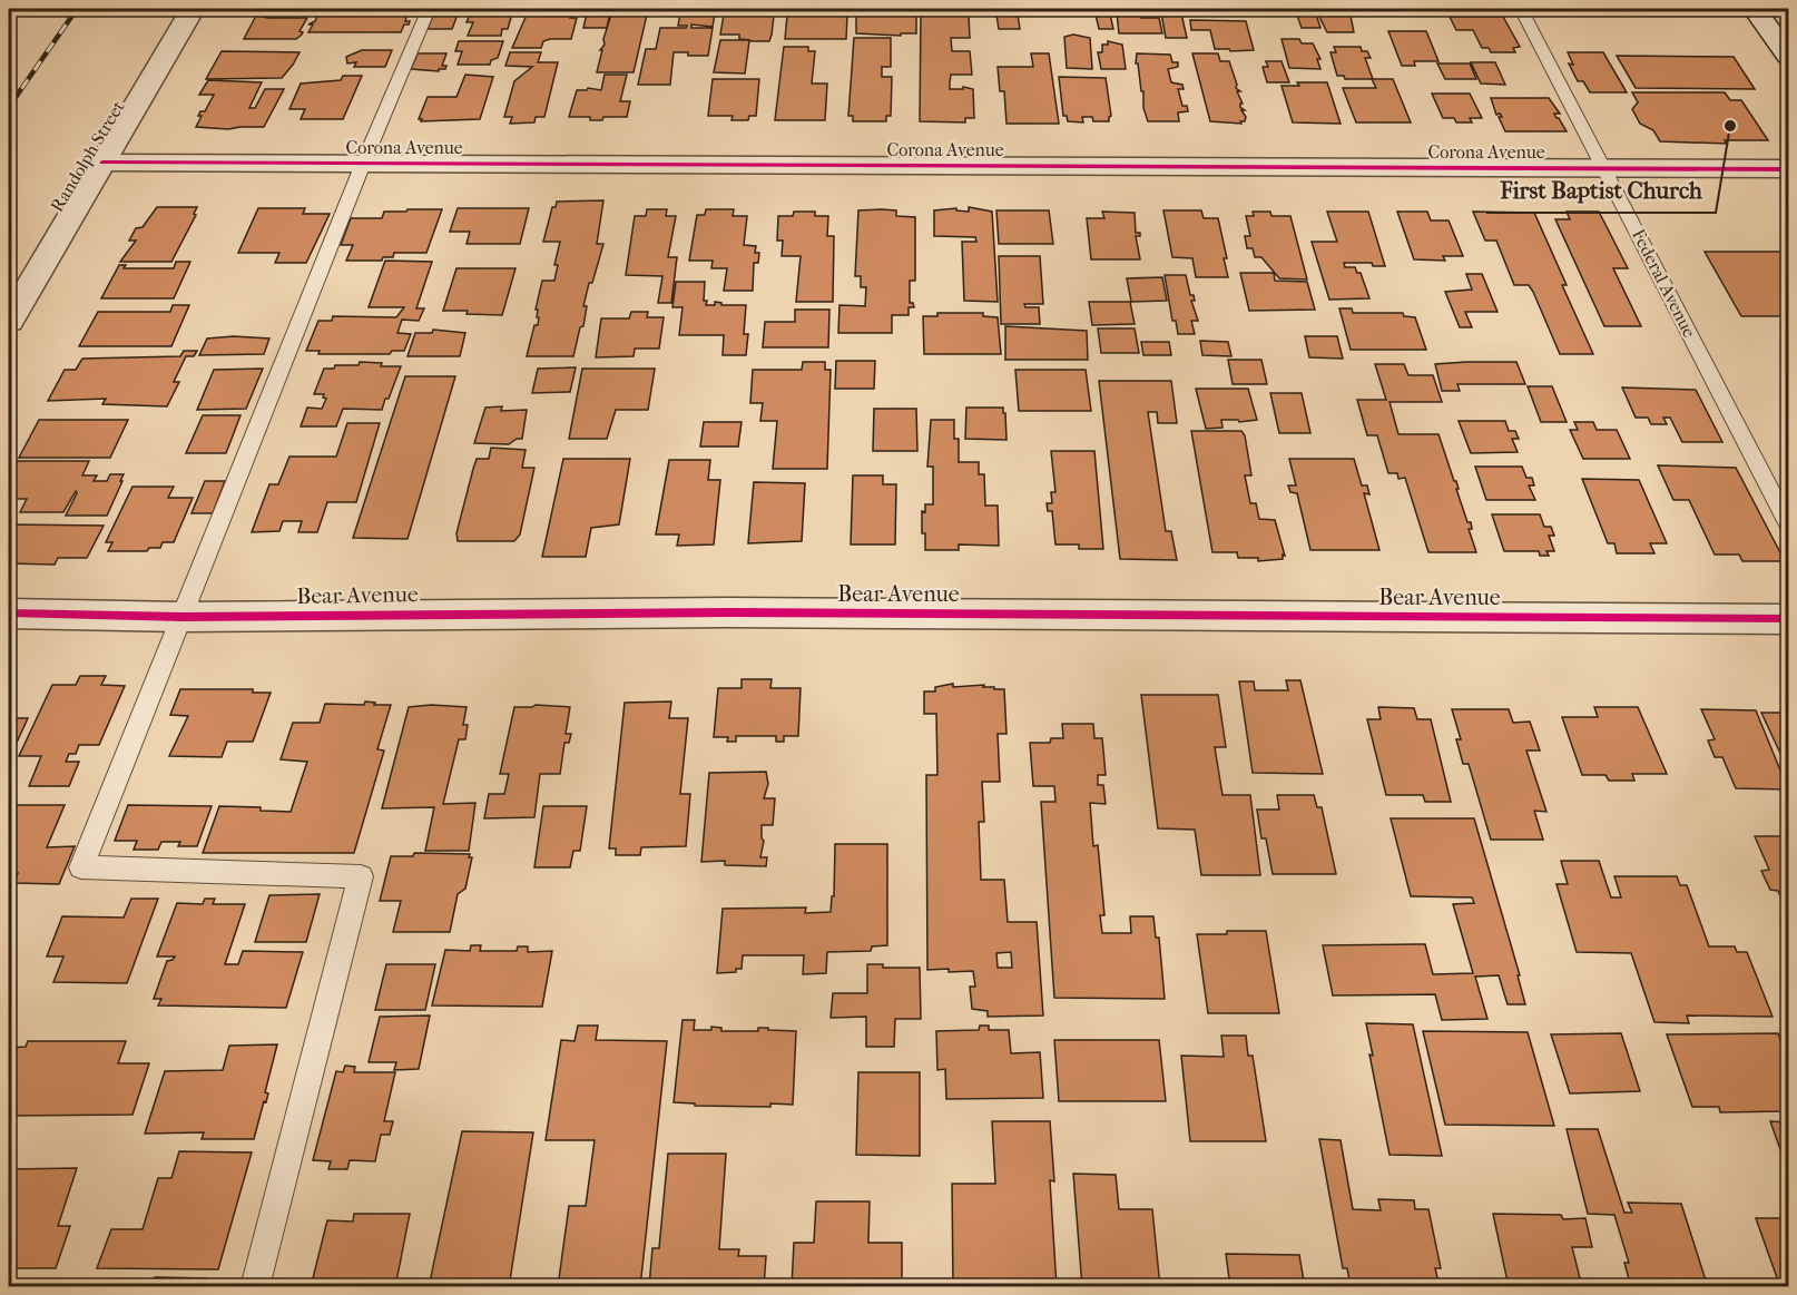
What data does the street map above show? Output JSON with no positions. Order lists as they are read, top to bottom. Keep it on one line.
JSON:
{"streets":{"street":["Corona Avenue","Randolph Street","Bear Avenue"],"lane":["Federal Avenue"]},"crossings":[["Corona Avenue","Randolph Street"],["Corona Avenue","Federal Avenue"]],"places":["First Baptist Church"]}
